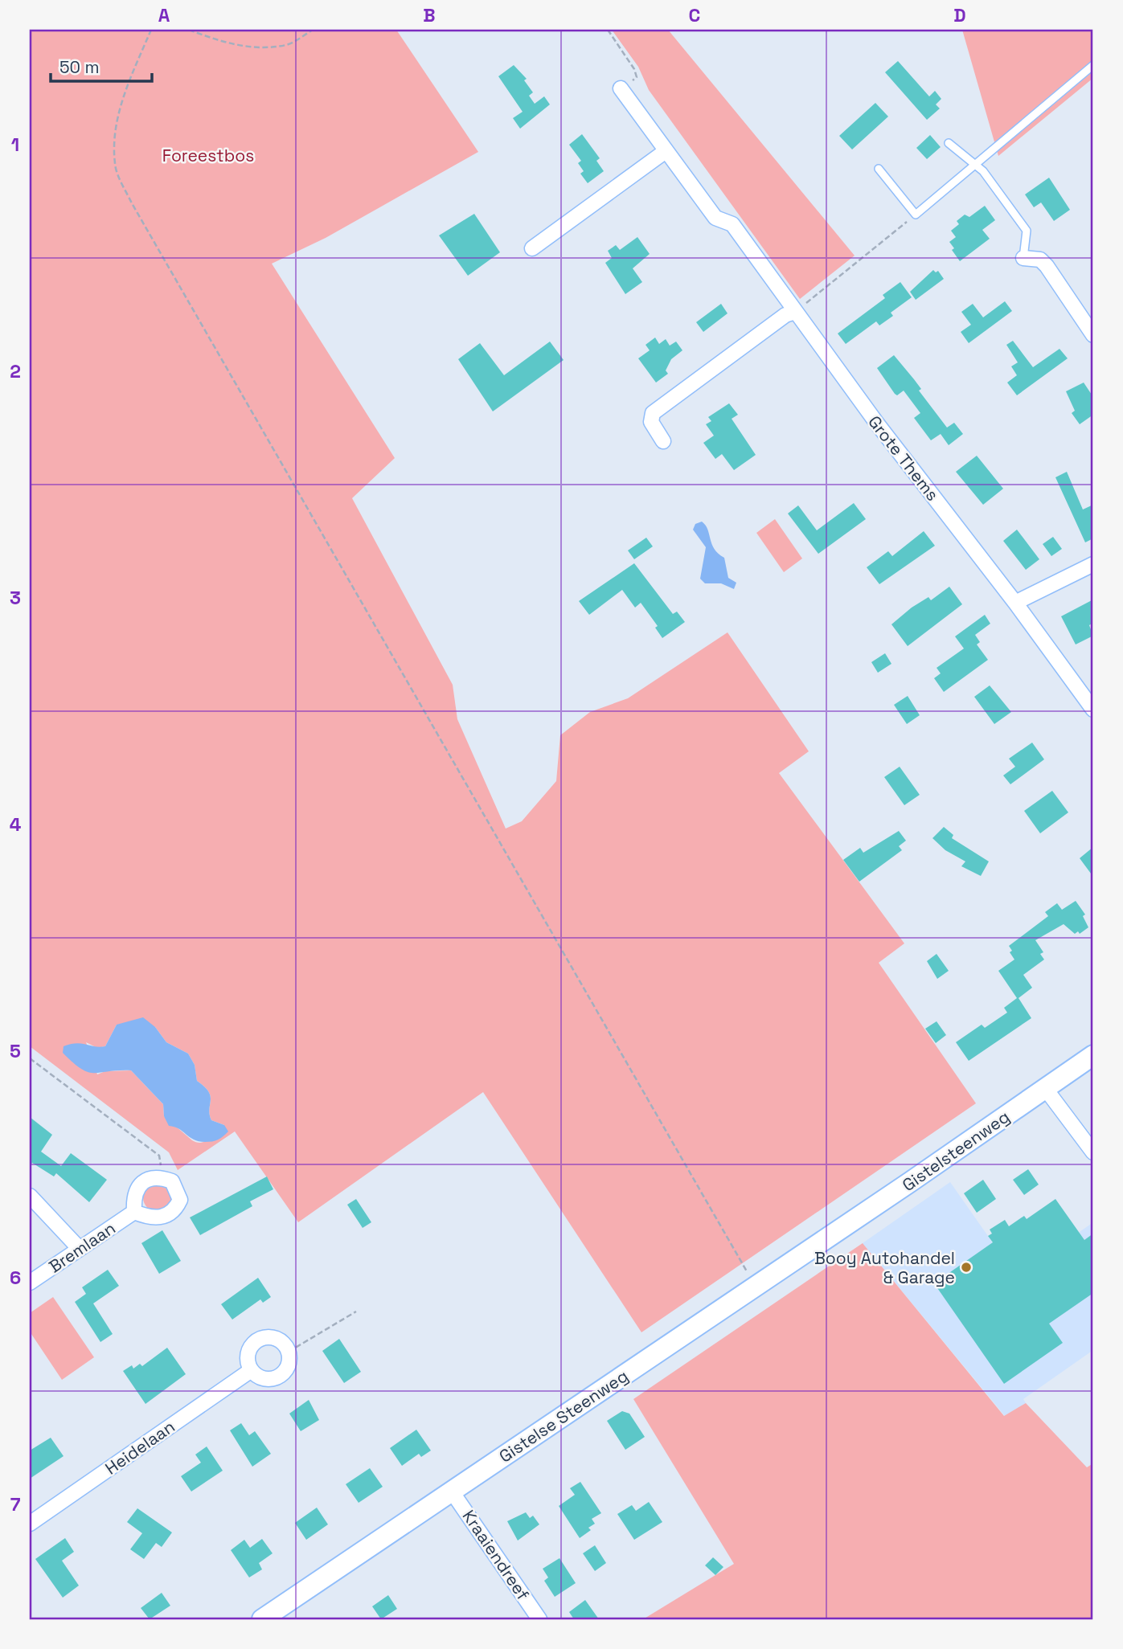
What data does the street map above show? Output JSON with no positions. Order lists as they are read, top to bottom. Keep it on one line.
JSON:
{"streets":{"main road":["Gistelsteenweg","Gistelse Steenweg"],"street":["Grote Thems","Bremlaan","Heidelaan","Kraaiendreef"]},"crossings":[["Gistelsteenweg","Gistelse Steenweg"],["Gistelse Steenweg","Kraaiendreef"]],"parks":["Foreestbos"],"places":["Booy Autohandel & Garage"],"scale_bar":"50 m","grid":{"columns":["A","B","C","D"],"rows":["1","2","3","4","5","6","7"]}}
